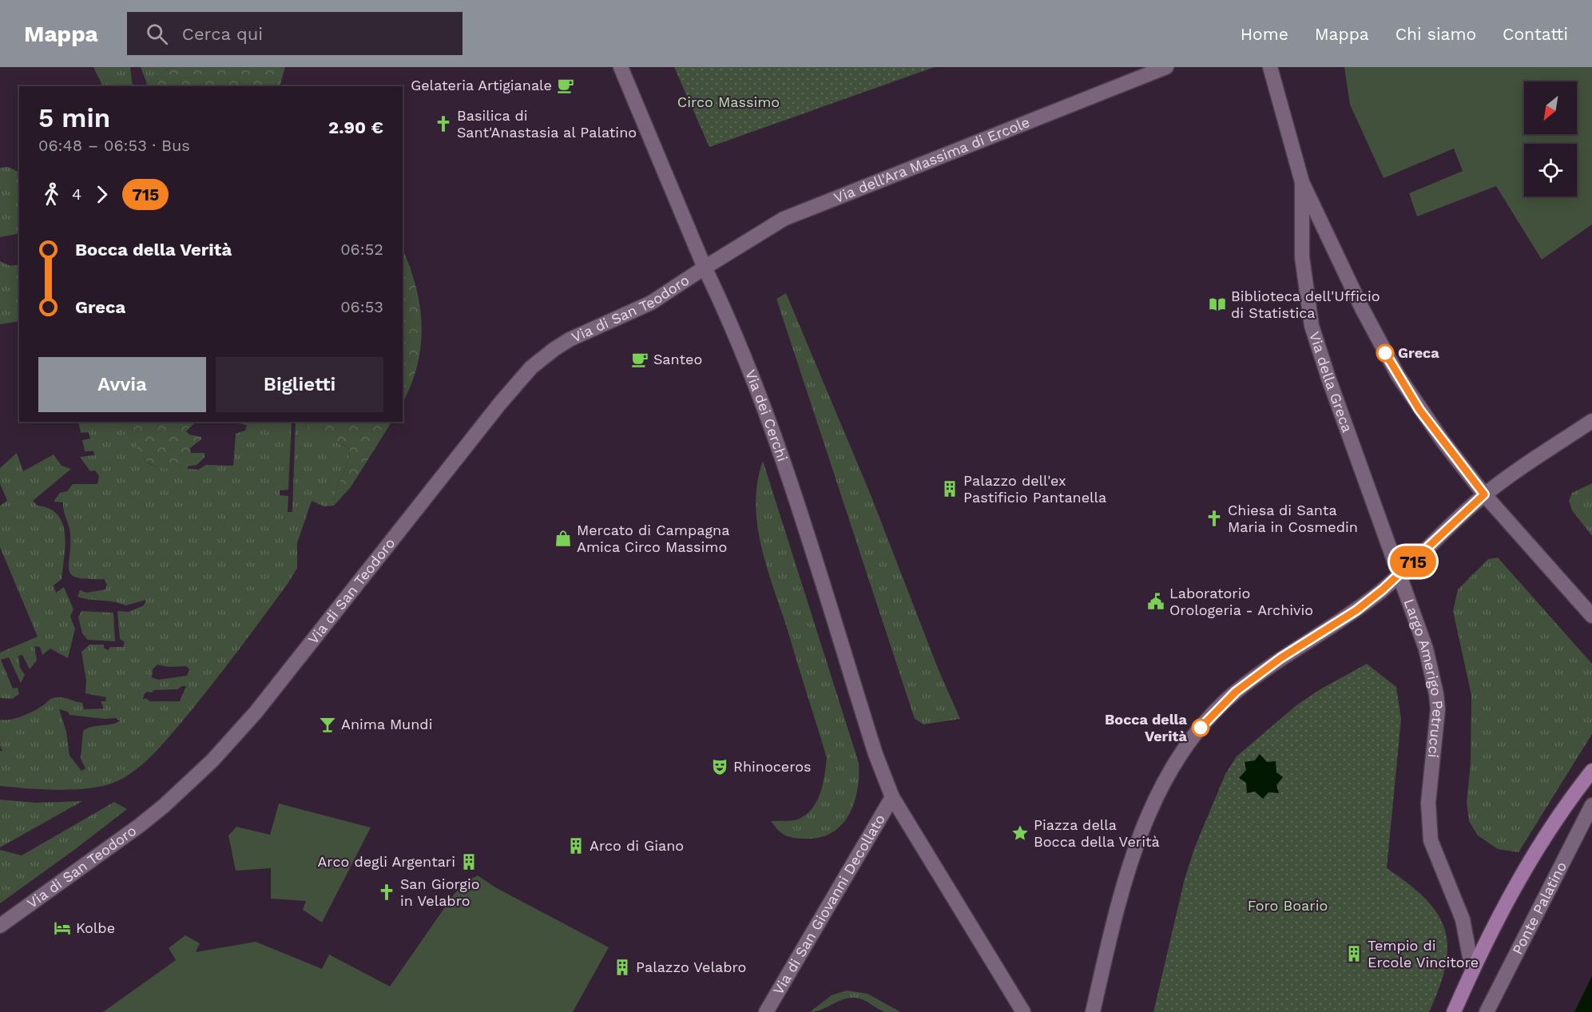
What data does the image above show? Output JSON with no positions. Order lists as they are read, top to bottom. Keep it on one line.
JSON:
{"streets":{"main road":["Via dell'Ara Massima di Ercole","Via di San Teodoro","Via della Greca","Via dei Cerchi","Largo Amerigo Petrucci","Via di San Giovanni Decollato","Ponte Palatino"]},"crossings":[["Via dell'Ara Massima di Ercole","Via di San Teodoro"],["Via dell'Ara Massima di Ercole","Via dei Cerchi"],["Via di San Teodoro","Via dei Cerchi"],["Via della Greca","Largo Amerigo Petrucci"],["Via dei Cerchi","Via di San Giovanni Decollato"]],"parks":["Circo Massimo","Foro Boario"],"places":{"cafe":["Gelateria Artigianale","Santeo"],"church":["Basilica di Sant'Anastasia al Palatino","Chiesa di Santa Maria in Cosmedin","San Giorgio in Velabro"],"library":["Biblioteca dell'Ufficio di Statistica"],"other":["Greca","Bocca della Verità"],"building":["Palazzo dell'ex Pastificio Pantanella","Arco di Giano","Arco degli Argentari","Tempio di Ercole Vincitore","Palazzo Velabro"],"shop":["Mercato di Campagna Amica Circo Massimo"],"public building":["Laboratorio Orologeria - Archivio"],"bar":["Anima Mundi"],"theatre":["Rhinoceros"],"place":["Piazza della Bocca della Verità"],"hotel":["Kolbe"]},"lines":["bus line 715"],"north":"bottom left","page":{"header":"Mappa","search":"Cerca qui","nav":["Home","Mappa","Chi siamo","Contatti"],"on_map":"715","heading":["5 min","06:48 – 06:53 · Bus","2.90 €"],"legs":["4","715"],"list":[{"name":"Bocca della Verità","value":"06:52"},{"name":"Greca","value":"06:53"}],"buttons":["Avvia","Biglietti"]}}
